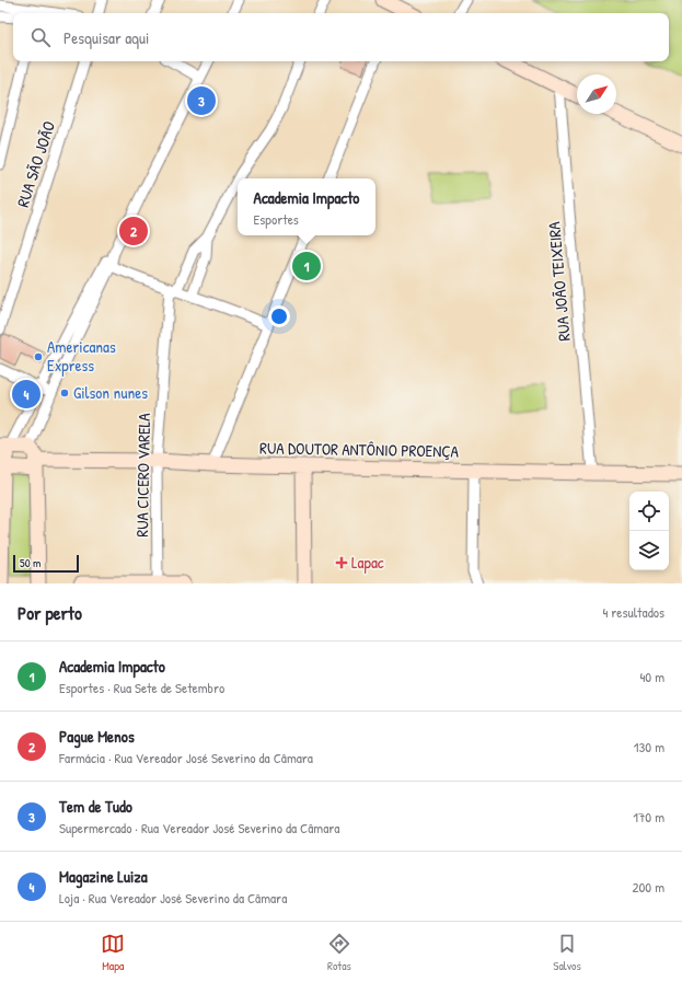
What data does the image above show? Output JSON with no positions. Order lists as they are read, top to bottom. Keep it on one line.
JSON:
{"streets":{"main road":["RUA DOUTOR ANTÔNIO PROENÇA"],"street":["RUA SÃO JOÃO","RUA JOÃO TEIXEIRA","RUA CICERO VARELA"]},"crossings":[["RUA JOÃO TEIXEIRA","RUA DOUTOR ANTÔNIO PROENÇA"],["RUA DOUTOR ANTÔNIO PROENÇA","RUA CICERO VARELA"]],"places":{"other":["Americanas Express","Gilson nunes"],"health":["Lapac"]},"scale_bar":"50 m","north":"top right","page":{"search":"Pesquisar aqui","pins":["3","2","1","4"],"popup":["Academia Impacto","Esportes"],"scale":"50 m","heading":["Por perto","4 resultados"],"list":[{"mark":"1","name":"Academia Impacto","note":"Esportes · Rua Sete de Setembro","value":"40 m"},{"mark":"2","name":"Pague Menos","note":"Farmácia · Rua Vereador José Severino da Câmara","value":"130 m"},{"mark":"3","name":"Tem de Tudo","note":"Supermercado · Rua Vereador José Severino da Câmara","value":"170 m"},{"mark":"4","name":"Magazine Luiza","note":"Loja · Rua Vereador José Severino da Câmara","value":"200 m"}],"nav":["Mapa","Rotas","Salvos"]}}
